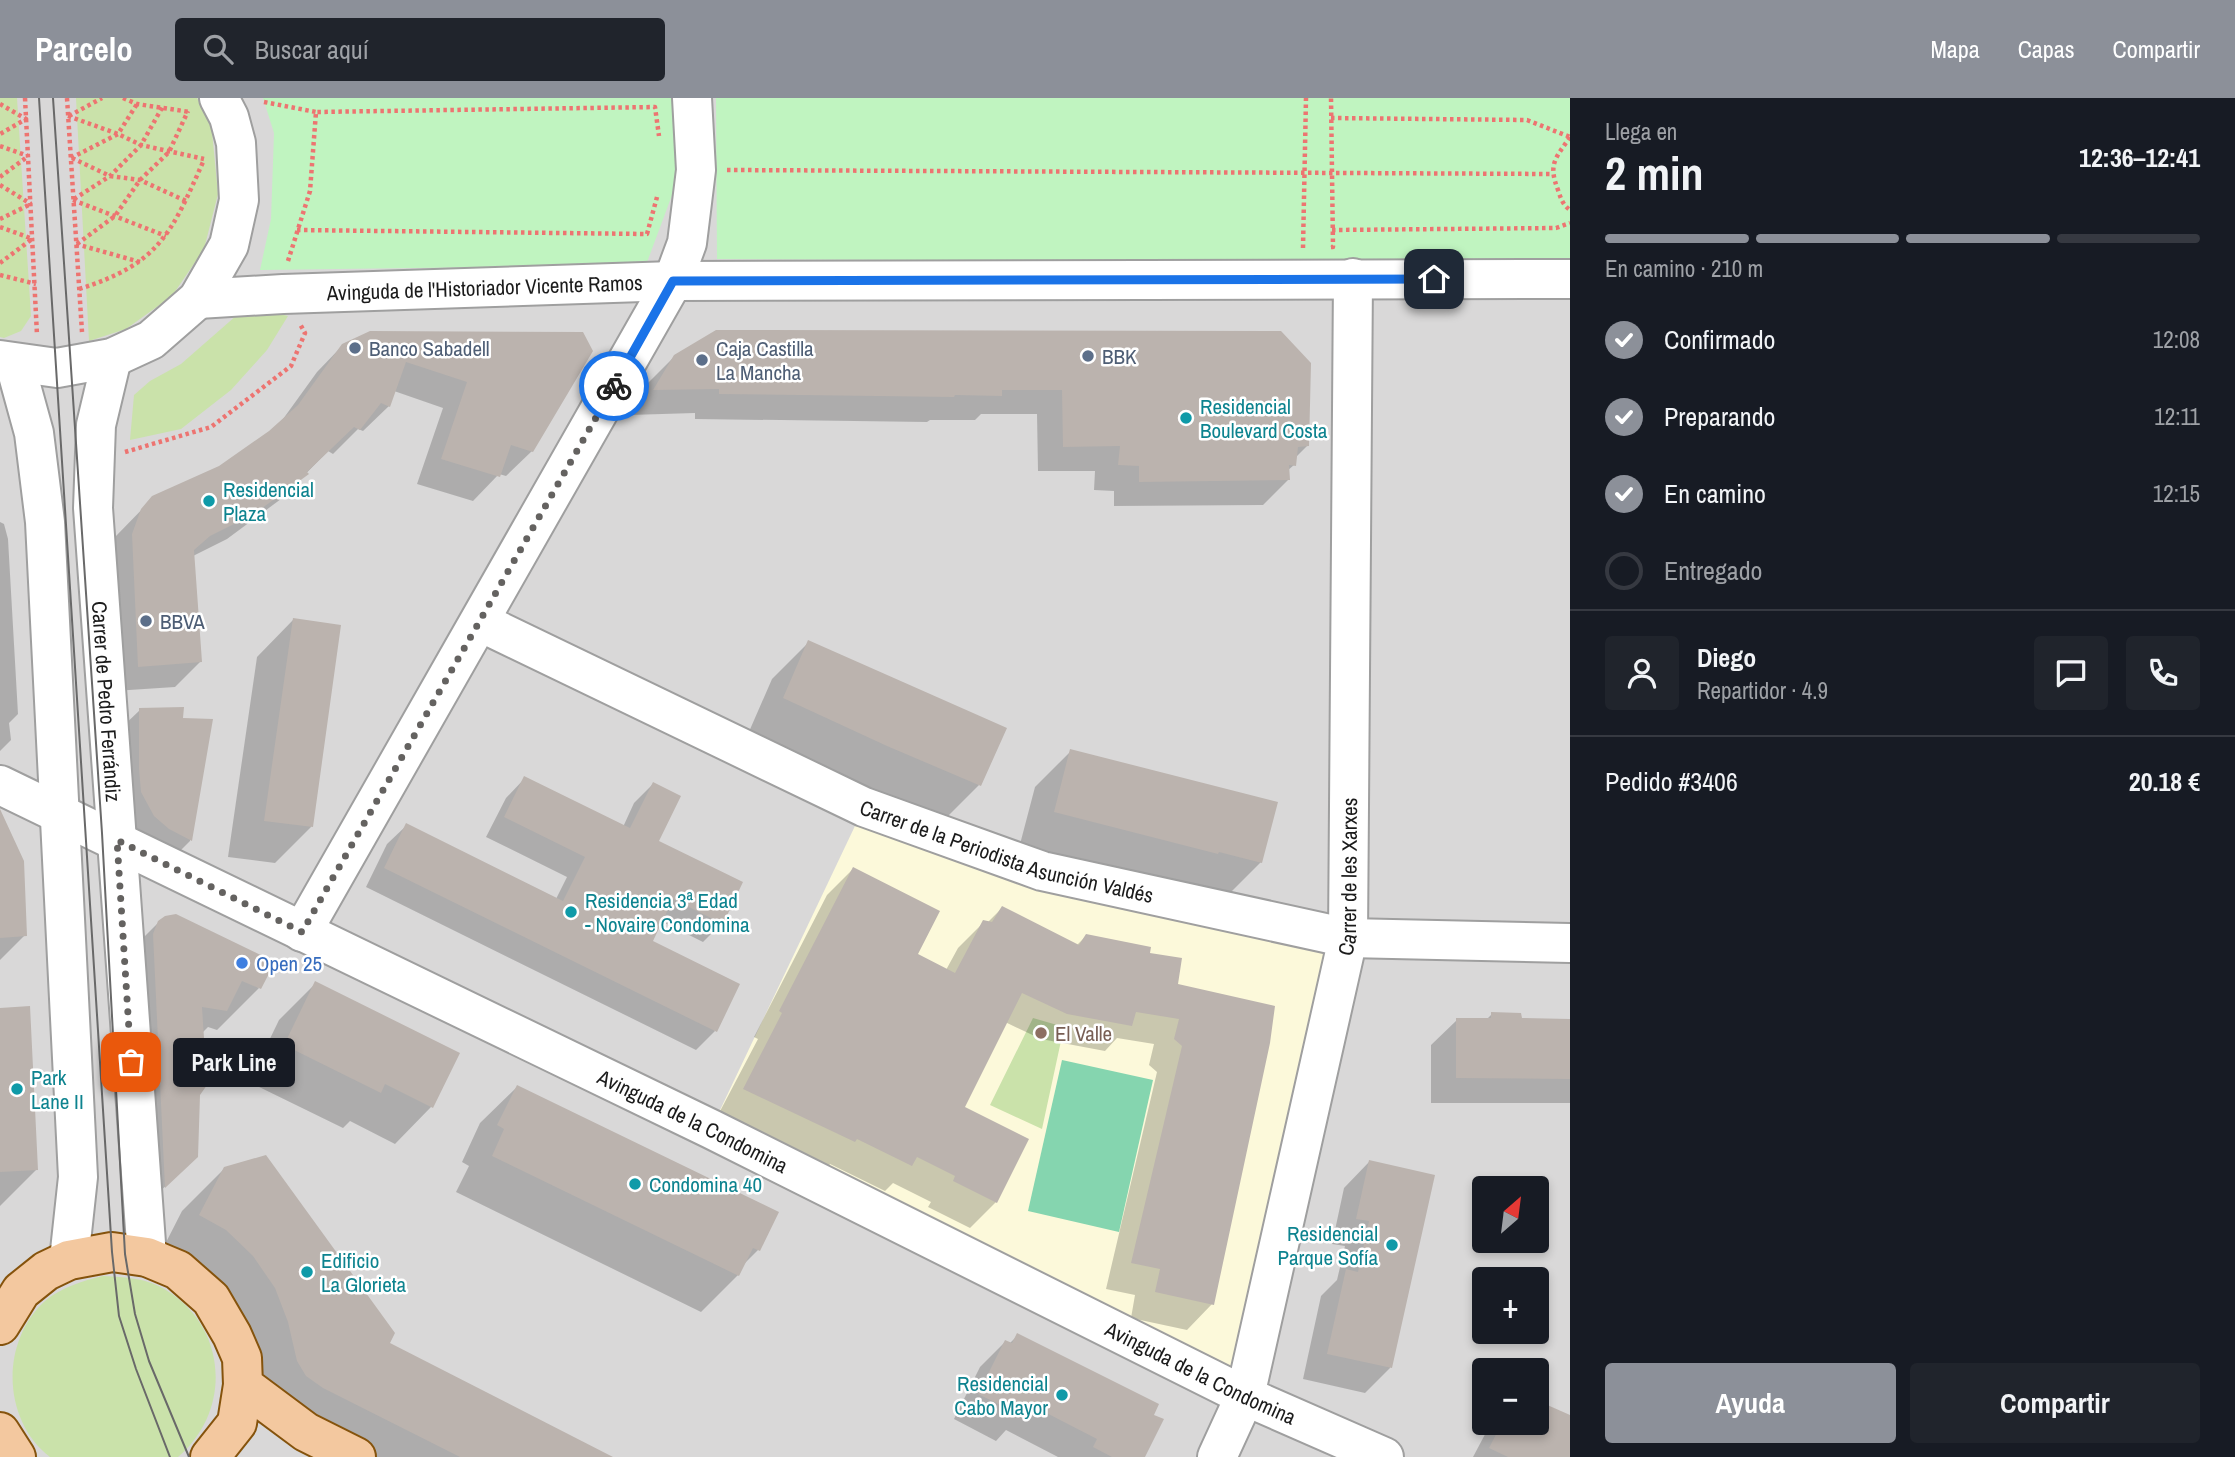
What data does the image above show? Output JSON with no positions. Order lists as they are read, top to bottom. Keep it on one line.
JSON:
{"streets":{"street":["Avinguda de l'Historiador Vicente Ramos","Carrer de Pedro Ferrándiz","Carrer de la Periodista Asunción Valdés","Carrer de les Xarxes","Avinguda de la Condomina"]},"crossings":[["Avinguda de l'Historiador Vicente Ramos","Carrer de les Xarxes"],["Carrer de Pedro Ferrándiz","Avinguda de la Condomina"],["Carrer de la Periodista Asunción Valdés","Carrer de les Xarxes"],["Carrer de les Xarxes","Avinguda de la Condomina"]],"places":["Banco Sabadell","BBK","Caja Castilla La Mancha","Residencial Boulevard Costa","Residencial Plaza","BBVA","Residencia 3ª Edad - Novaire Condomina","Open 25","El Valle","Park Line","Park Lane II","Condomina 40","Residencial Parque Sofía","Edificio La Glorieta","Residencial Cabo Mayor"],"north":"top right","page":{"header":"Parcelo","search":"Buscar aquí","nav":["Mapa","Capas","Compartir"],"heading":["2 min","Llega en","12:36–12:41"],"panel":["Diego","Repartidor · 4.9","Pedido #3406","20.18 €"],"bar":"En camino · 210 m","list":[["Confirmado","12:08"],["Preparando","12:11"],["En camino","12:15"],"Entregado"],"bubble":"Park Line","map_buttons":["+","−"],"buttons":["Ayuda","Compartir"]}}
